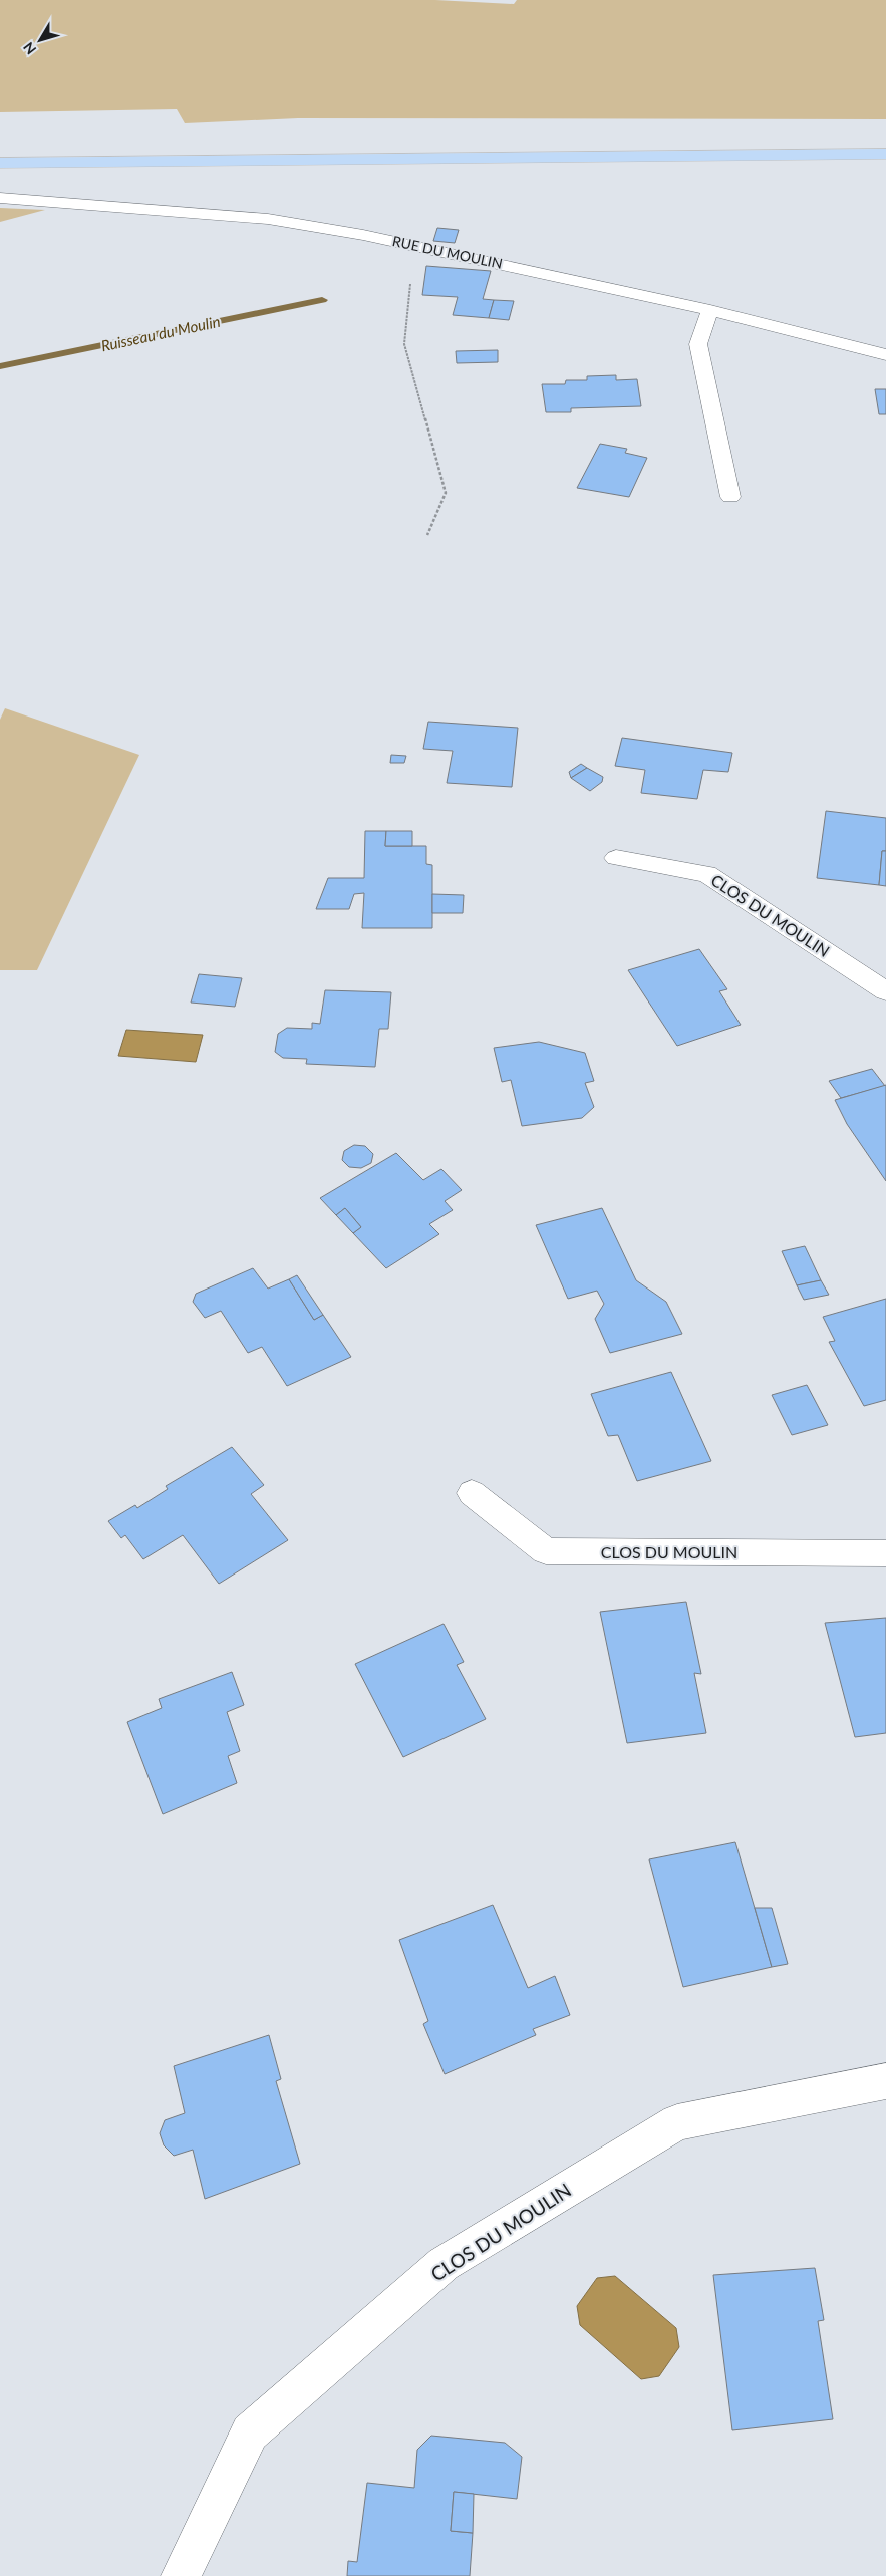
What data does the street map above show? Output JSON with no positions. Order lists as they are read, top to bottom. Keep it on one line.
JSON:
{"streets":{"street":["RUE DU MOULIN","CLOS DU MOULIN"]},"water":["Ruisseau du Moulin"],"north":"bottom left"}
